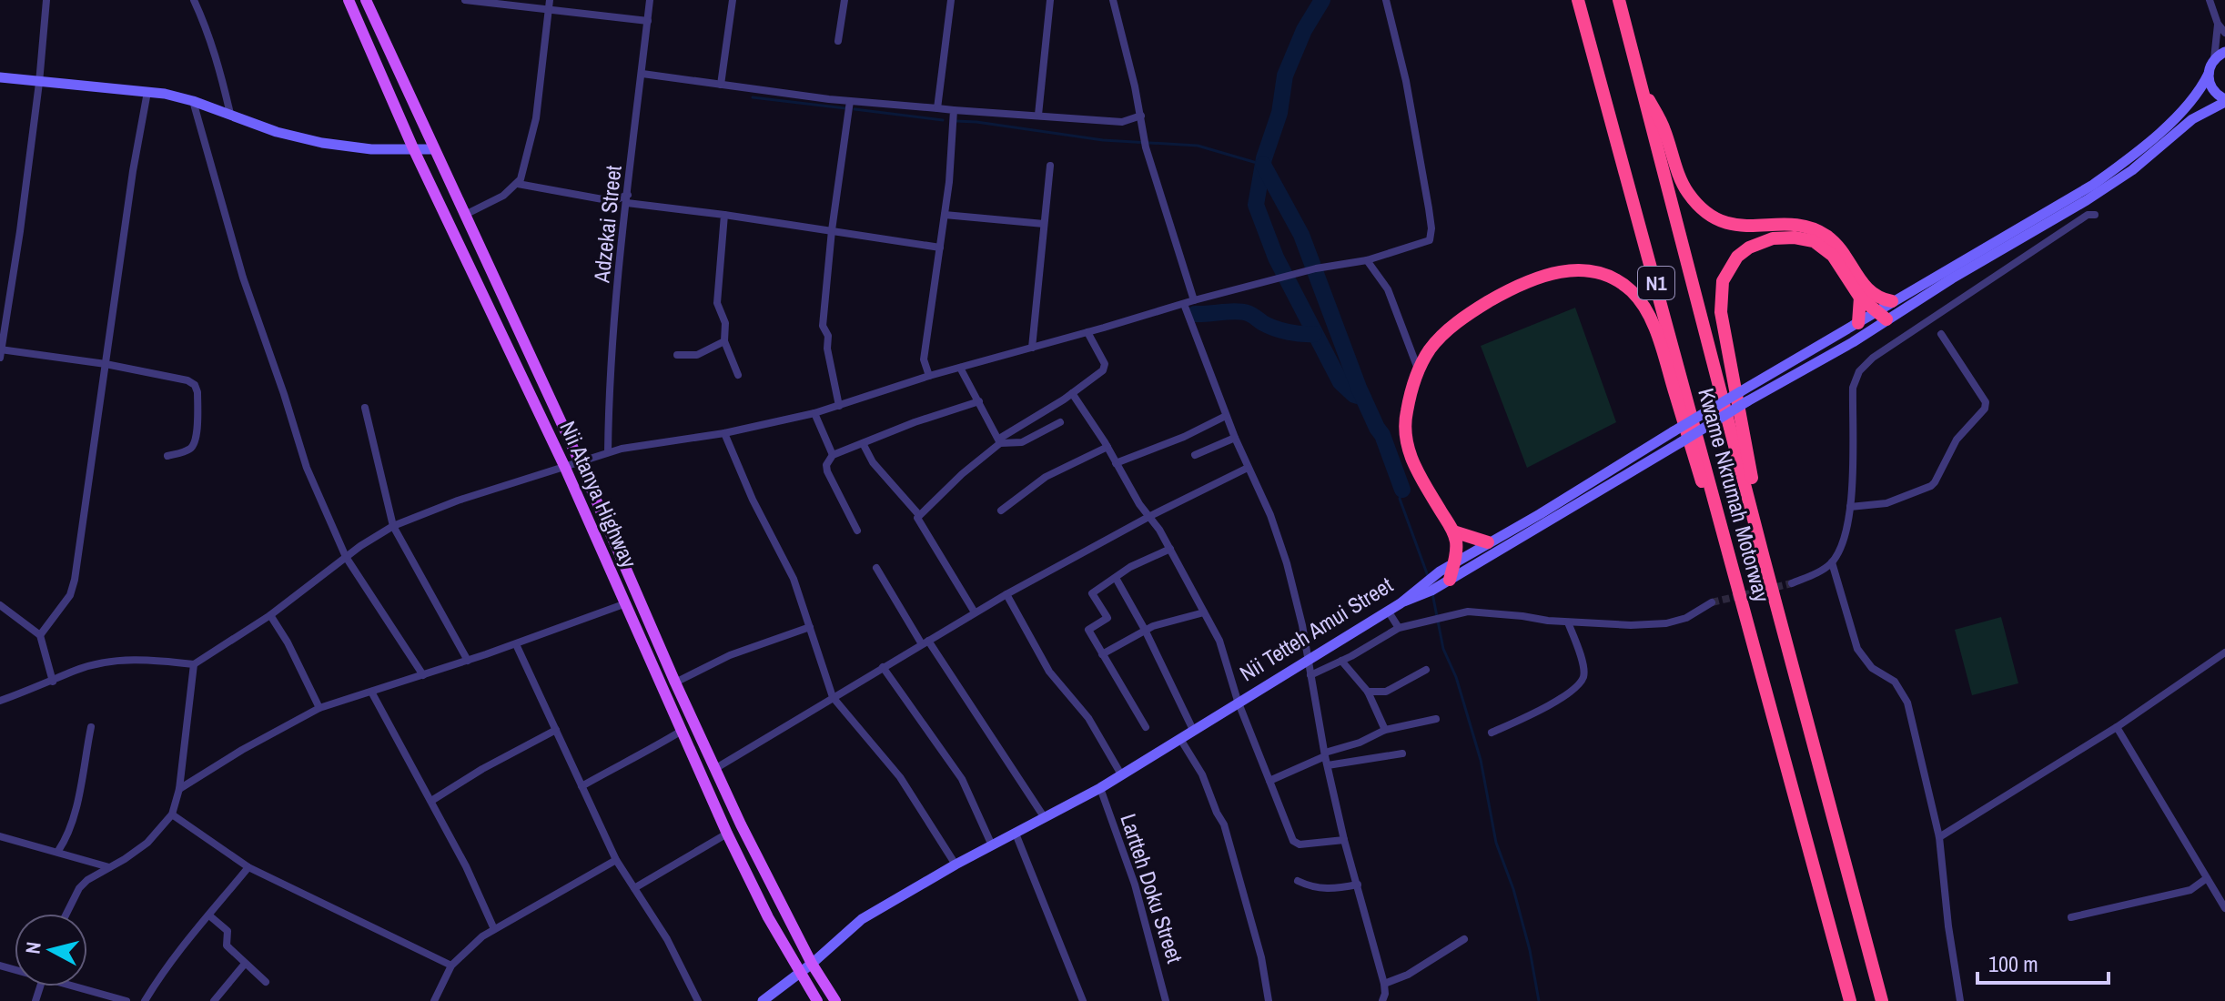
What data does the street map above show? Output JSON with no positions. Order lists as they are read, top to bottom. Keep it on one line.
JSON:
{"streets":{"highway":["N1","Kwame Nkrumah Motorway"],"main road":["Nii Atanya Highway","Nii Tetteh Amui Street"],"street":["Adzekai Street","Lartteh Doku Street"]},"crossings":[["Nii Atanya Highway","Nii Tetteh Amui Street"],["Nii Tetteh Amui Street","Lartteh Doku Street"]],"scale_bar":"100 m","north":"left"}
